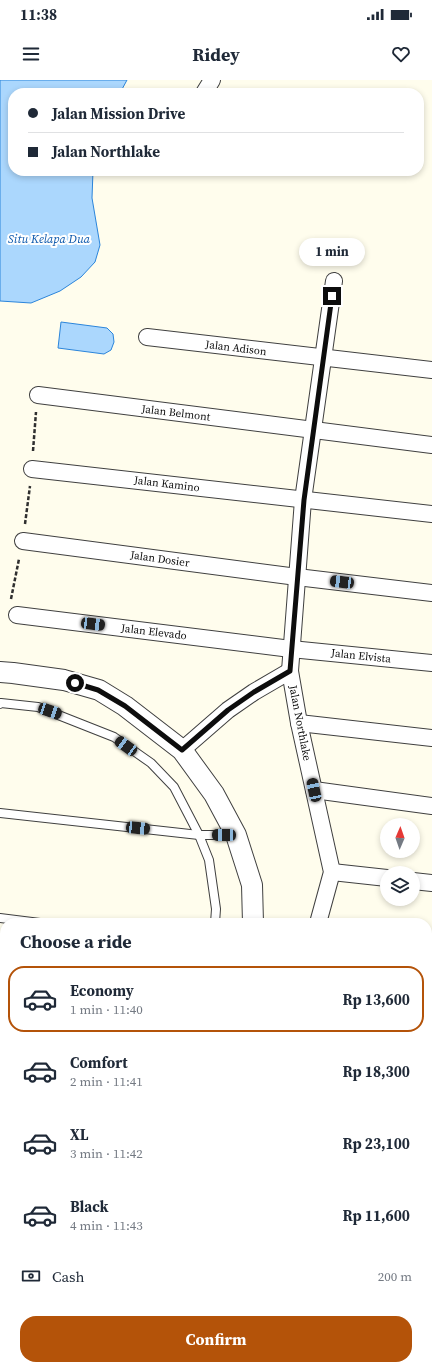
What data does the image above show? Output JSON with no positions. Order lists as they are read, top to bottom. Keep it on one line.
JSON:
{"streets":{"street":["Jalan Adison","Jalan Belmont","Jalan Kamino","Jalan Dosier","Jalan Elevado","Jalan Elvista","Jalan Northlake"]},"crossings":[["Jalan Adison","Jalan Northlake"],["Jalan Belmont","Jalan Northlake"],["Jalan Kamino","Jalan Northlake"],["Jalan Dosier","Jalan Northlake"],["Jalan Elevado","Jalan Elvista"],["Jalan Elevado","Jalan Northlake"],["Jalan Elvista","Jalan Northlake"]],"water":["Situ Kelapa Dua"],"north":"top","page":{"status":"11:38","header":"Ridey","banner":["Jalan Mission Drive","Jalan Northlake"],"bubble":"1 min","heading":"Choose a ride","list":[{"name":"Economy","note":"1 min · 11:40","value":"Rp 13,600"},{"name":"Comfort","note":"2 min · 11:41","value":"Rp 18,300"},{"name":"XL","note":"3 min · 11:42","value":"Rp 23,100"},{"name":"Black","note":"4 min · 11:43","value":"Rp 11,600"}],"pay":["Cash","200 m"],"buttons":"Confirm"}}
